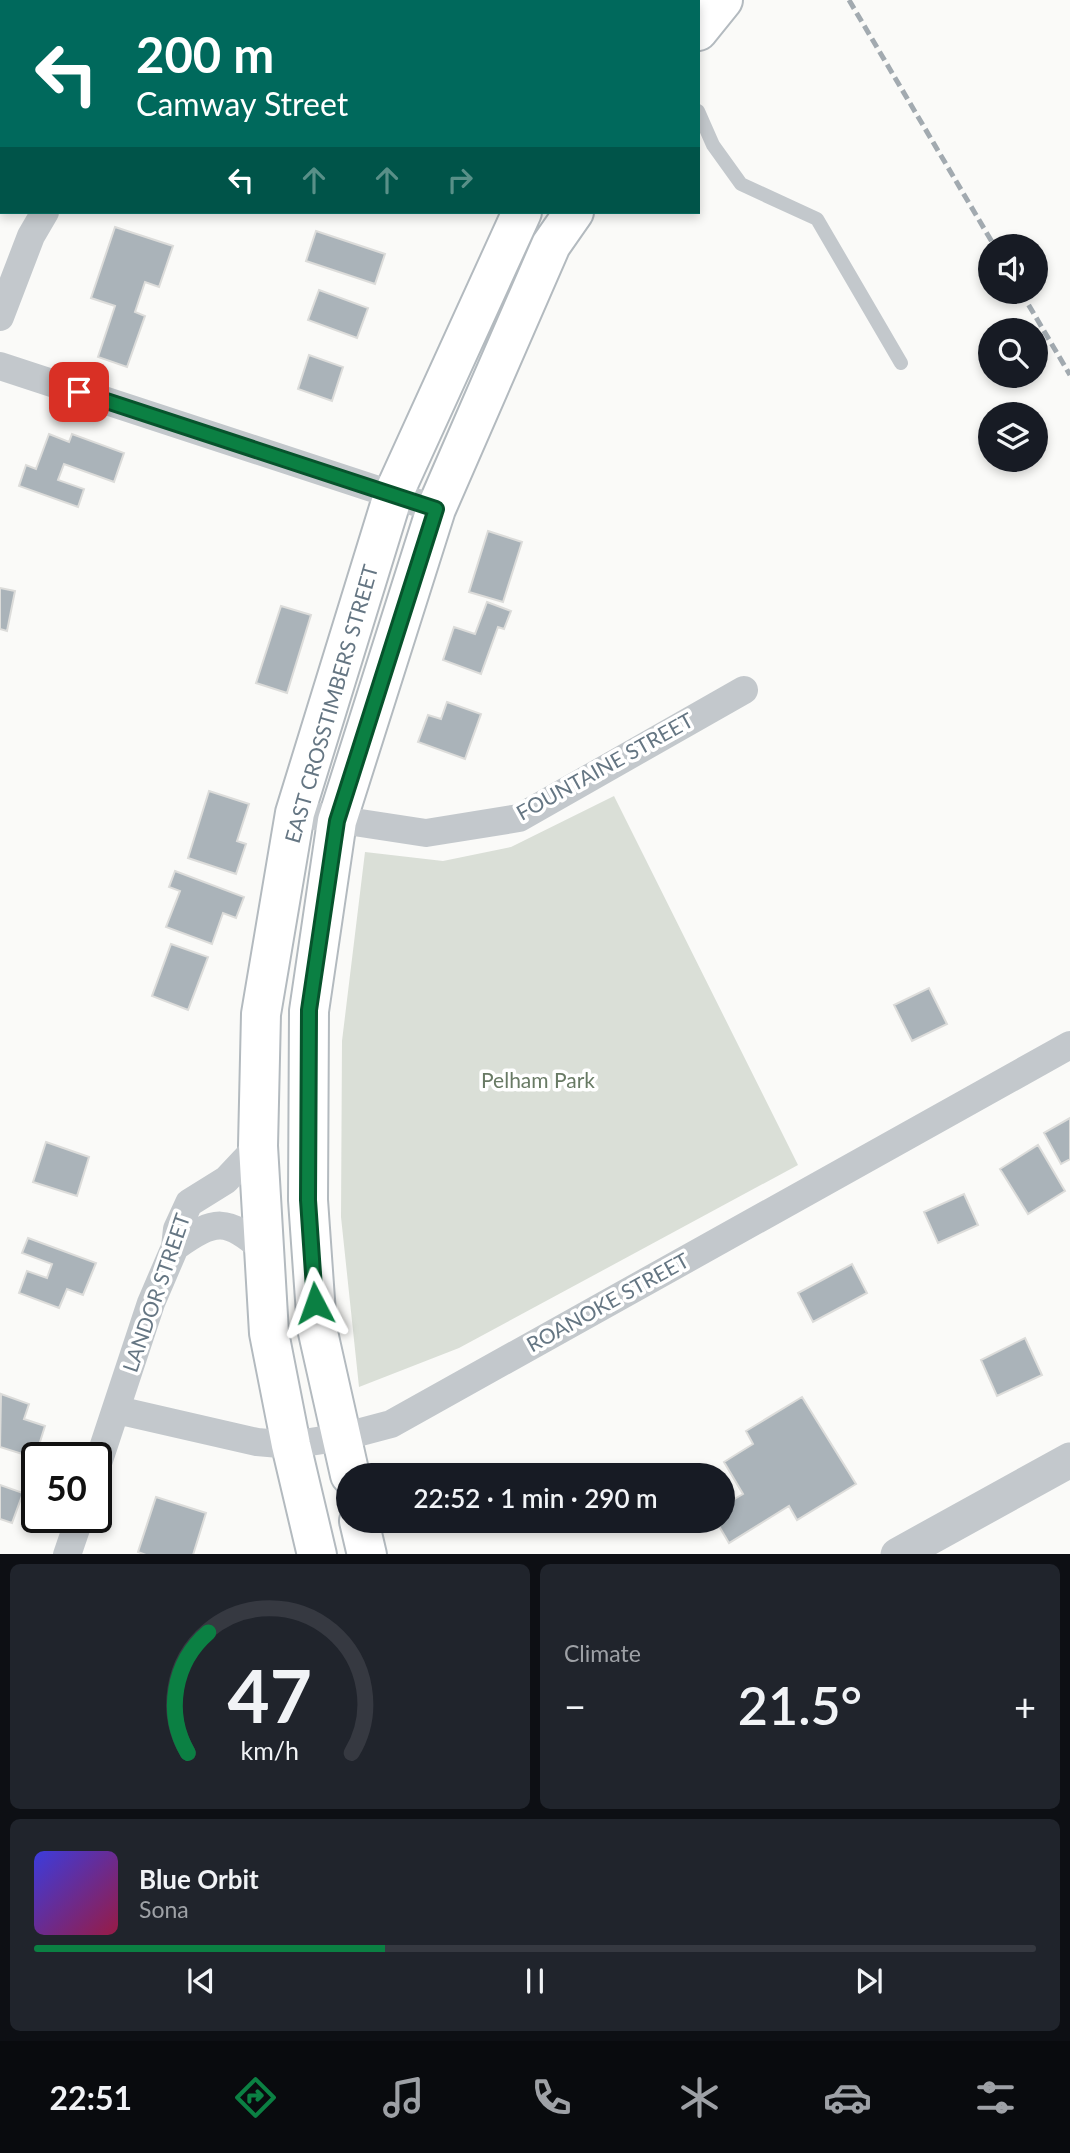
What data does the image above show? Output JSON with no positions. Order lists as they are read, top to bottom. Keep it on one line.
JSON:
{"streets":{"main road":["EAST CROSSTIMBERS STREET"],"street":["FOUNTAINE STREET","LANDOR STREET","ROANOKE STREET"]},"crossings":[["EAST CROSSTIMBERS STREET","FOUNTAINE STREET"],["EAST CROSSTIMBERS STREET","LANDOR STREET"],["EAST CROSSTIMBERS STREET","ROANOKE STREET"],["LANDOR STREET","ROANOKE STREET"]],"parks":["Pelham Park"],"page":{"turn":["200 m","Camway Street"],"limit":"50","trip":"22:52 · 1 min · 290 m","tile":"Climate","heat":["−","21.5°","+"],"song":["Blue Orbit","Sona"],"tabs":"22:51","gauge":["47","km/h"]}}
